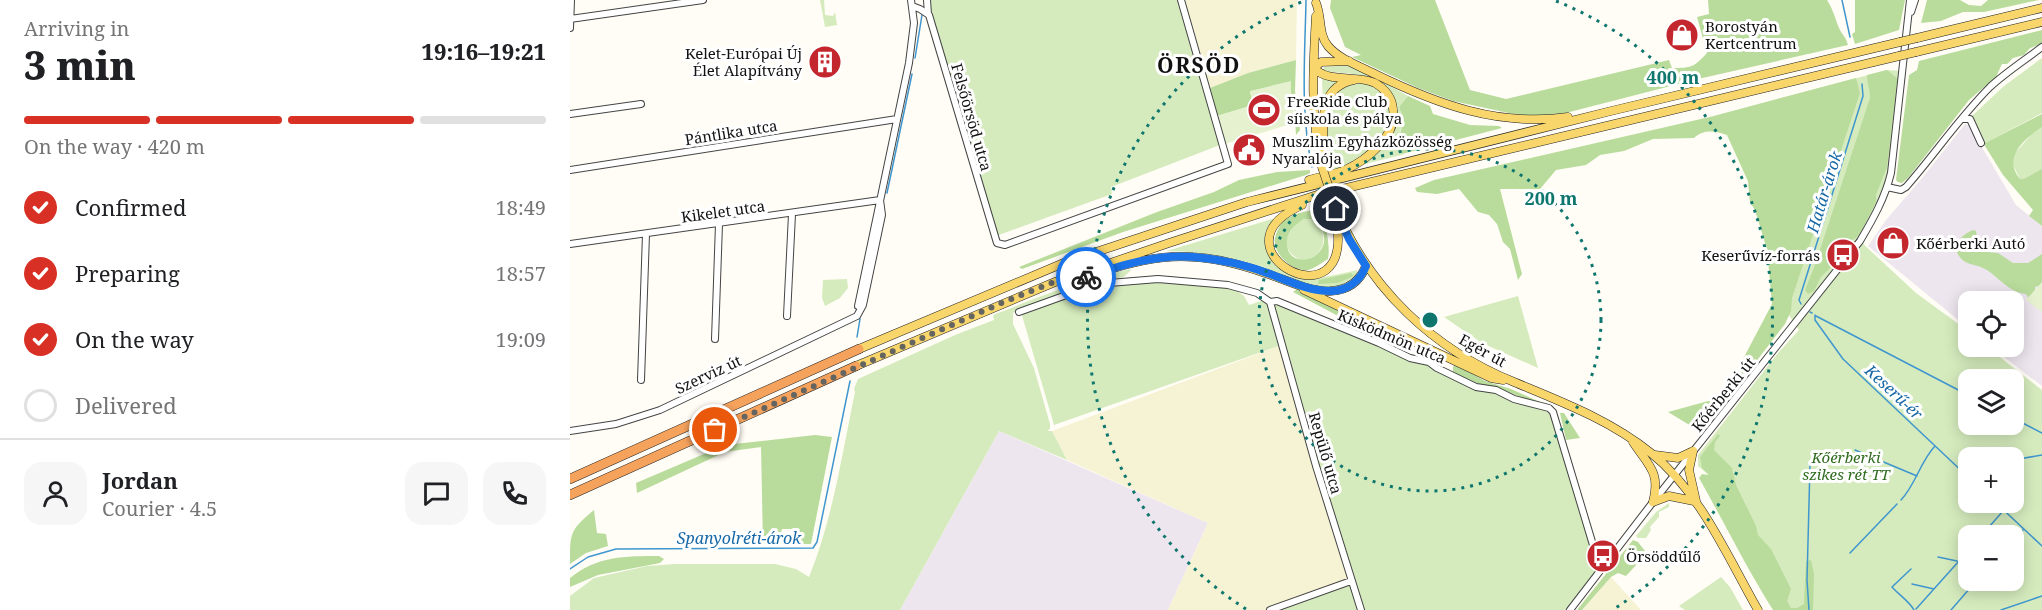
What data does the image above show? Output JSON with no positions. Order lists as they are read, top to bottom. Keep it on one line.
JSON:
{"streets":{"main road":["Egér út"],"street":["Felsőörsöd utca","Pántlika utca","Kikelet utca","Kisködmön utca","Szerviz út","Kőérberki út","Repülő utca"]},"crossings":[["Kikelet utca","Szerviz út"],["Kisködmön utca","Kőérberki út"],["Kisködmön utca","Repülő utca"],["Egér út","Kőérberki út"]],"districts":["ÖRSÖD"],"water":["Határ-árok","Keserű-ér","Spanyolréti-árok"],"parks":["Kőérberki szikes rét TT"],"places":{"shop":["Borostyán Kertcentrum","Kőérberki Autó"],"building":["Kelet-Európai Új Élet Alapítvány"],"sports":["FreeRide Club síiskola és pálya"],"public building":["Muszlim Egyházközösség Nyaralója"],"bus stop":["Keserűvíz-forrás","Örsöddűlő"]},"page":{"heading":["3 min","Arriving in","19:16–19:21"],"panel":["Jordan","Courier · 4.5"],"bar":"On the way · 420 m","list":[["Confirmed","18:49"],["Preparing","18:57"],["On the way","19:09"],"Delivered"],"map_buttons":["+","−"]},"rings":["400 m","200 m"]}
